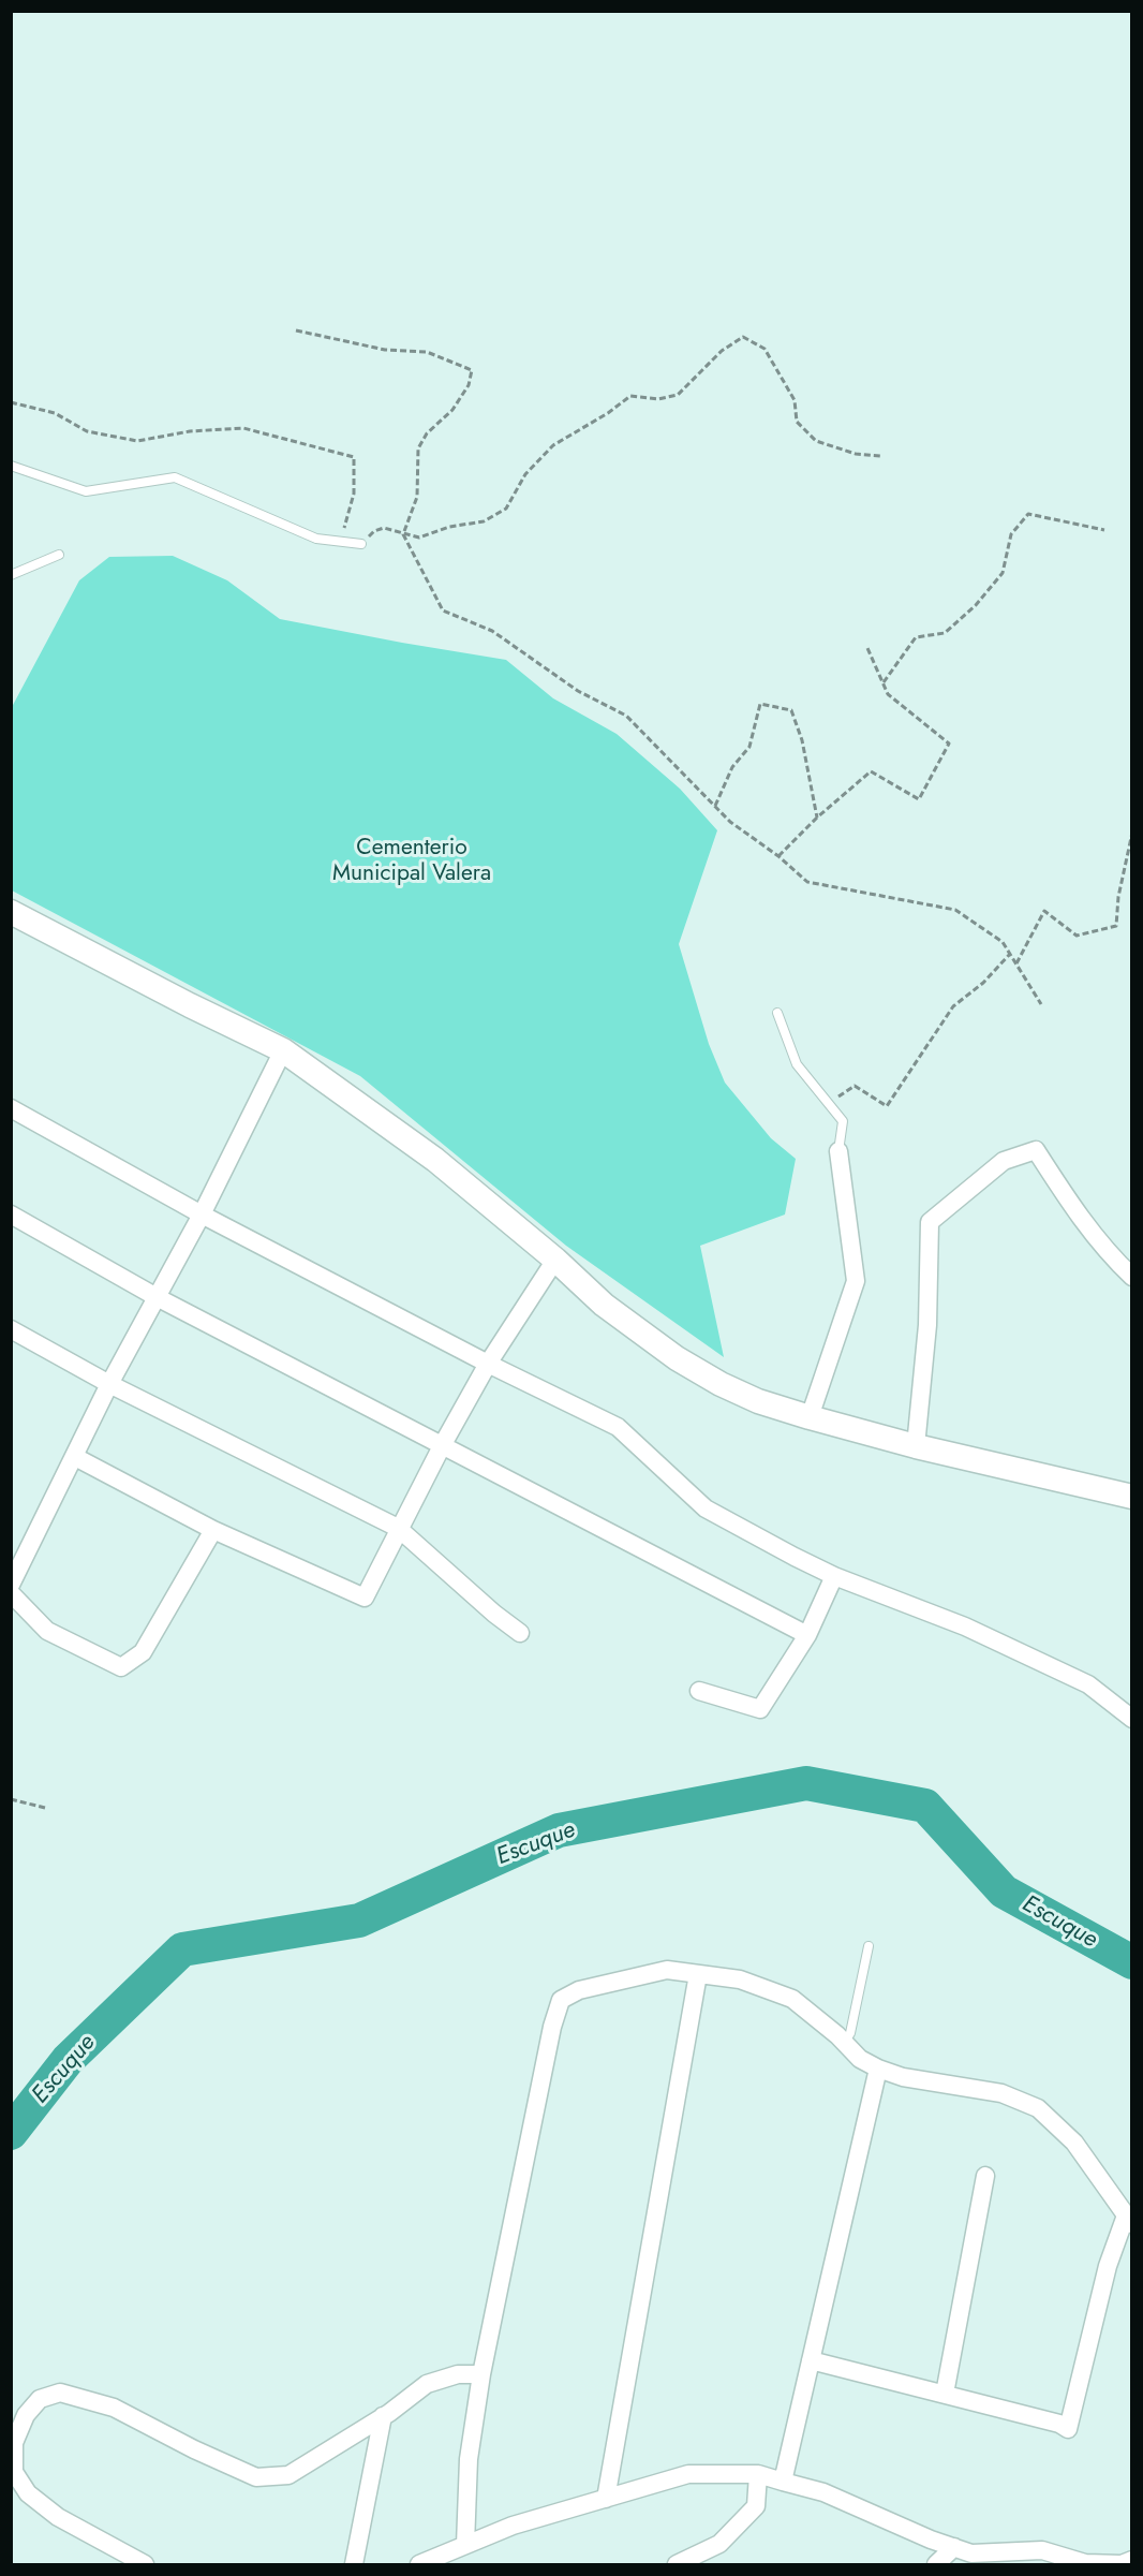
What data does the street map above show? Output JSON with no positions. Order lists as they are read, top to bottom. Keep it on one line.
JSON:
{"water":["Escuque"],"parks":["Cementerio Municipal Valera"]}
